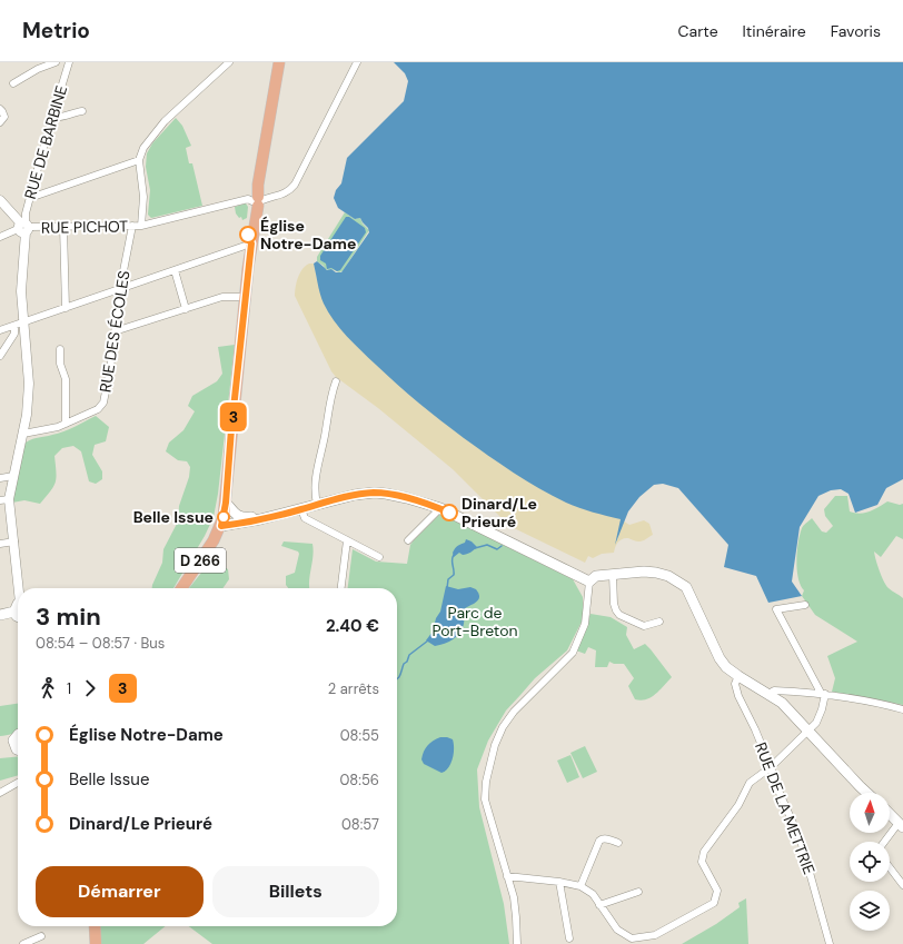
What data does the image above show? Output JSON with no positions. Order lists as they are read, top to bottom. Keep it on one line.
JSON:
{"streets":{"main road":["D 266"],"street":["RUE DE BARBINE","RUE PICHOT","RUE DES ÉCOLES","RUE DE LA METTRIE"]},"crossings":[["RUE DE BARBINE","RUE PICHOT"],["RUE PICHOT","RUE DES ÉCOLES"]],"parks":["Parc de Port-Breton"],"places":["Église Notre-Dame","Dinard/Le Prieuré","Belle Issue"],"lines":["bus line 3"],"north":"top","page":{"header":"Metrio","nav":["Carte","Itinéraire","Favoris"],"on_map":"3","heading":["3 min","08:54 – 08:57 · Bus","2.40 €"],"legs":["1","3","2 arrêts"],"list":[{"name":"Église Notre-Dame","value":"08:55"},{"name":"Belle Issue","value":"08:56"},{"name":"Dinard/Le Prieuré","value":"08:57"}],"buttons":["Démarrer","Billets"]}}
